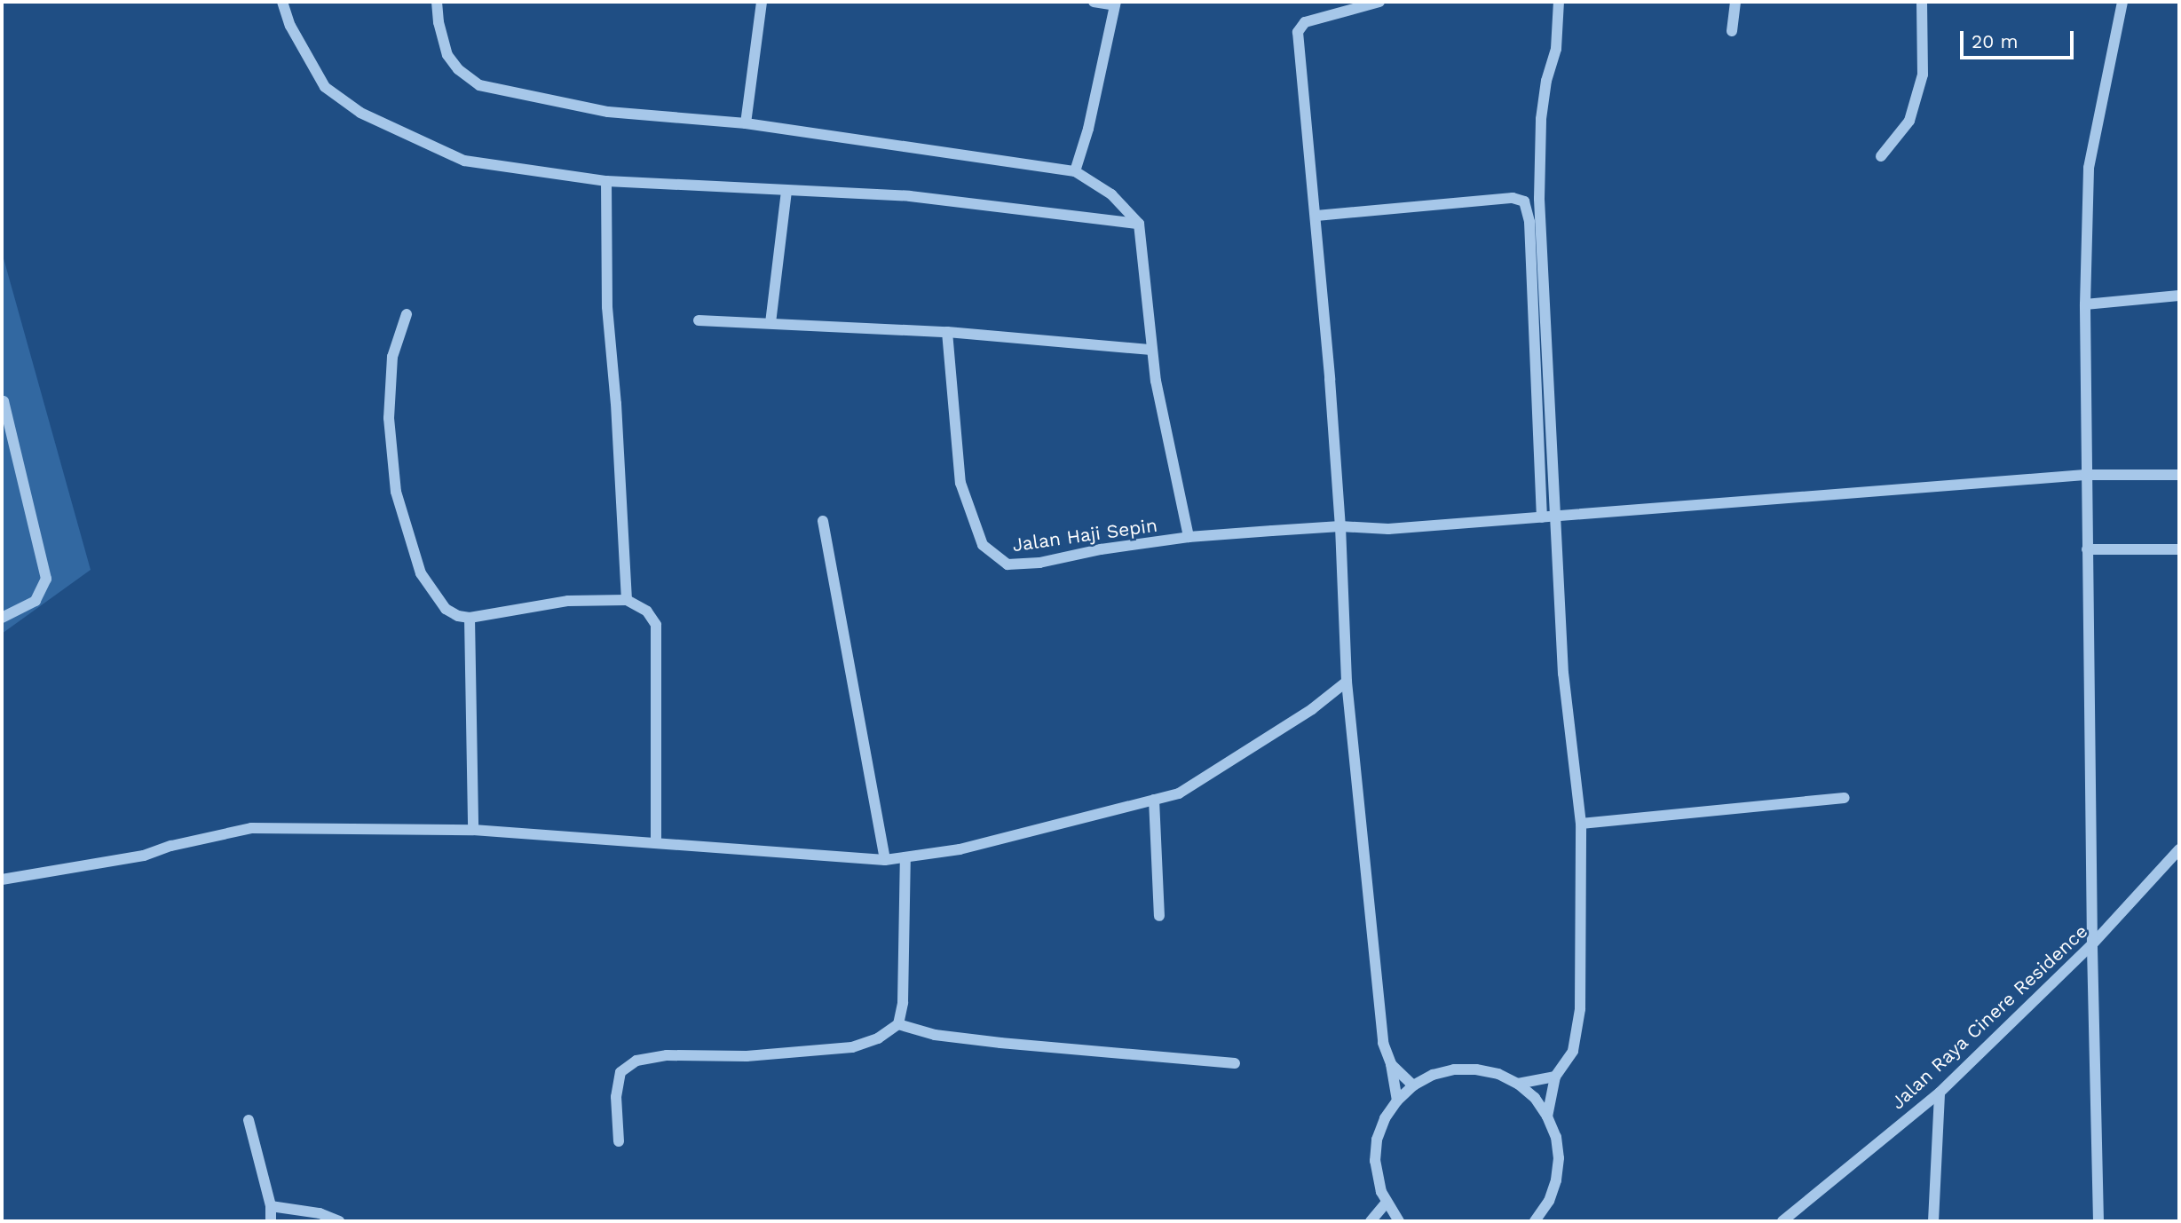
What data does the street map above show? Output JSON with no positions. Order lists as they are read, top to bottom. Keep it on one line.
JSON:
{"streets":{"street":["Jalan Haji Sepin","Jalan Raya Cinere Residence"]},"scale_bar":"20 m"}
